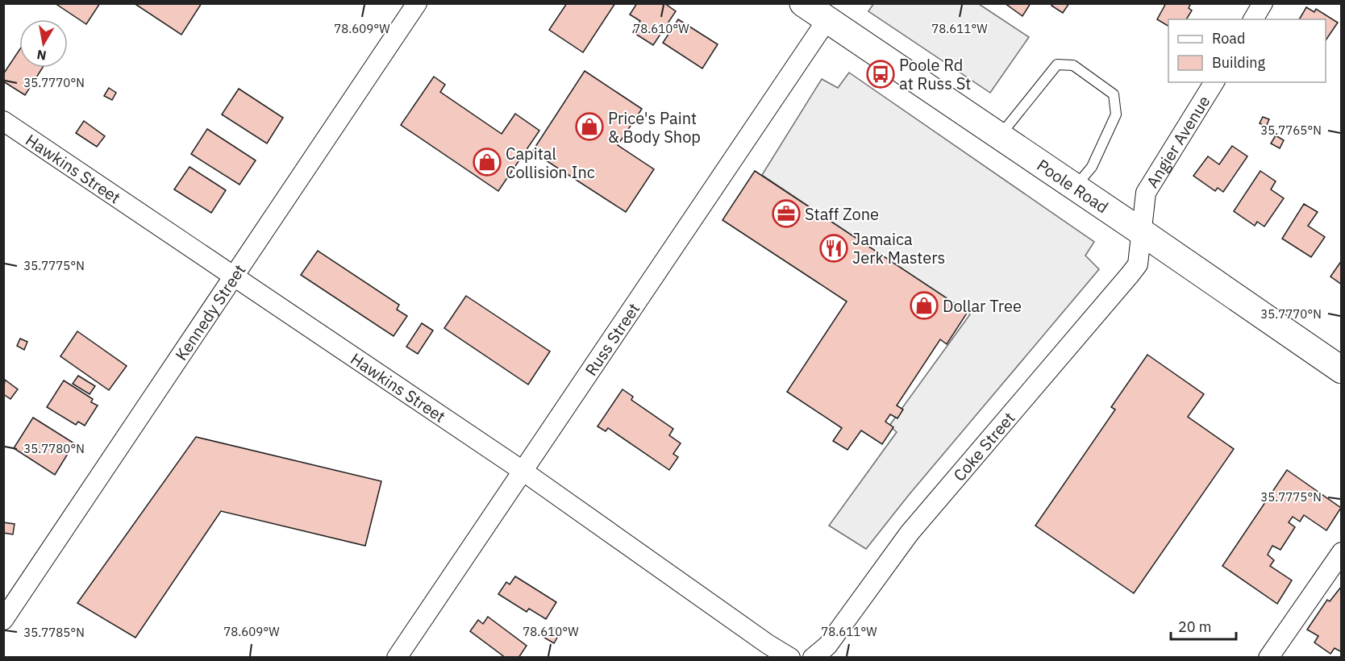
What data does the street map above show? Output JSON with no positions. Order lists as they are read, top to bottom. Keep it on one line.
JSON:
{"streets":{"main road":["Poole Road"],"street":["Angier Avenue","Hawkins Street","Kennedy Street","Russ Street","Coke Street"]},"crossings":[["Angier Avenue","Poole Road"],["Angier Avenue","Coke Street"],["Hawkins Street","Kennedy Street"],["Hawkins Street","Russ Street"],["Poole Road","Russ Street"],["Poole Road","Coke Street"]],"places":{"bus stop":["Poole Rd at Russ St"],"shop":["Price's Paint & Body Shop","Capital Collision Inc","Dollar Tree"],"office":["Staff Zone"],"restaurant":["Jamaica Jerk Masters"]},"legend":["Road","Building"],"scale_bar":"20 m","north":"bottom","coordinates":["78.609°W","78.610°W","78.611°W","35.7770°N","35.7765°N","35.7775°N","35.7780°N","35.7785°N"]}
